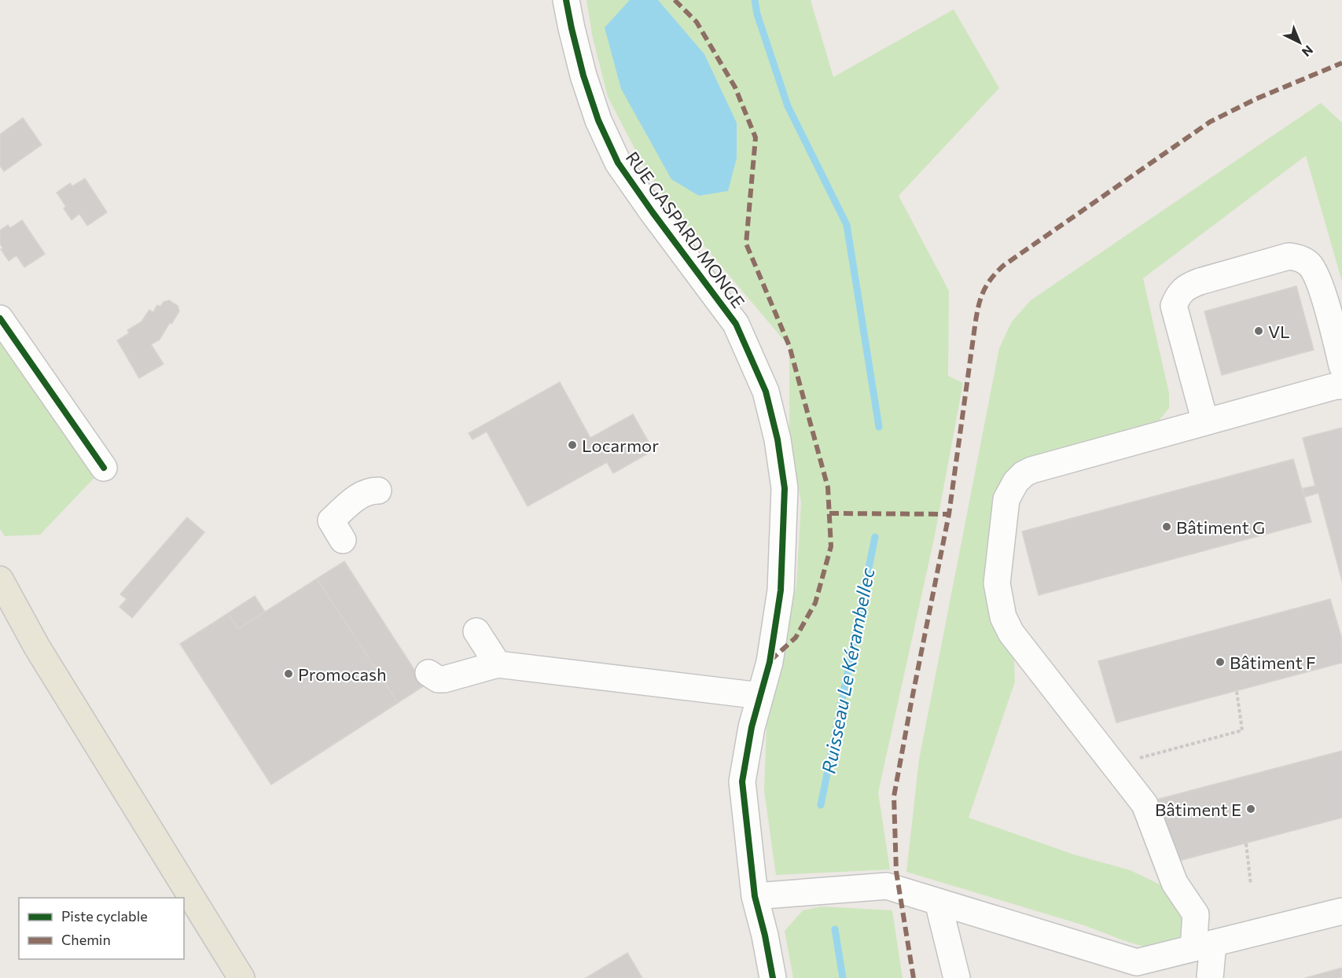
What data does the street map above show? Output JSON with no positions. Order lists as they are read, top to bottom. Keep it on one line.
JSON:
{"streets":{"street":["RUE GASPARD MONGE"]},"water":["Ruisseau Le Kérambellec"],"places":["VL","Locarmor","Bâtiment G","Bâtiment F","Promocash","Bâtiment E"],"legend":["Piste cyclable","Chemin"],"north":"bottom right"}
